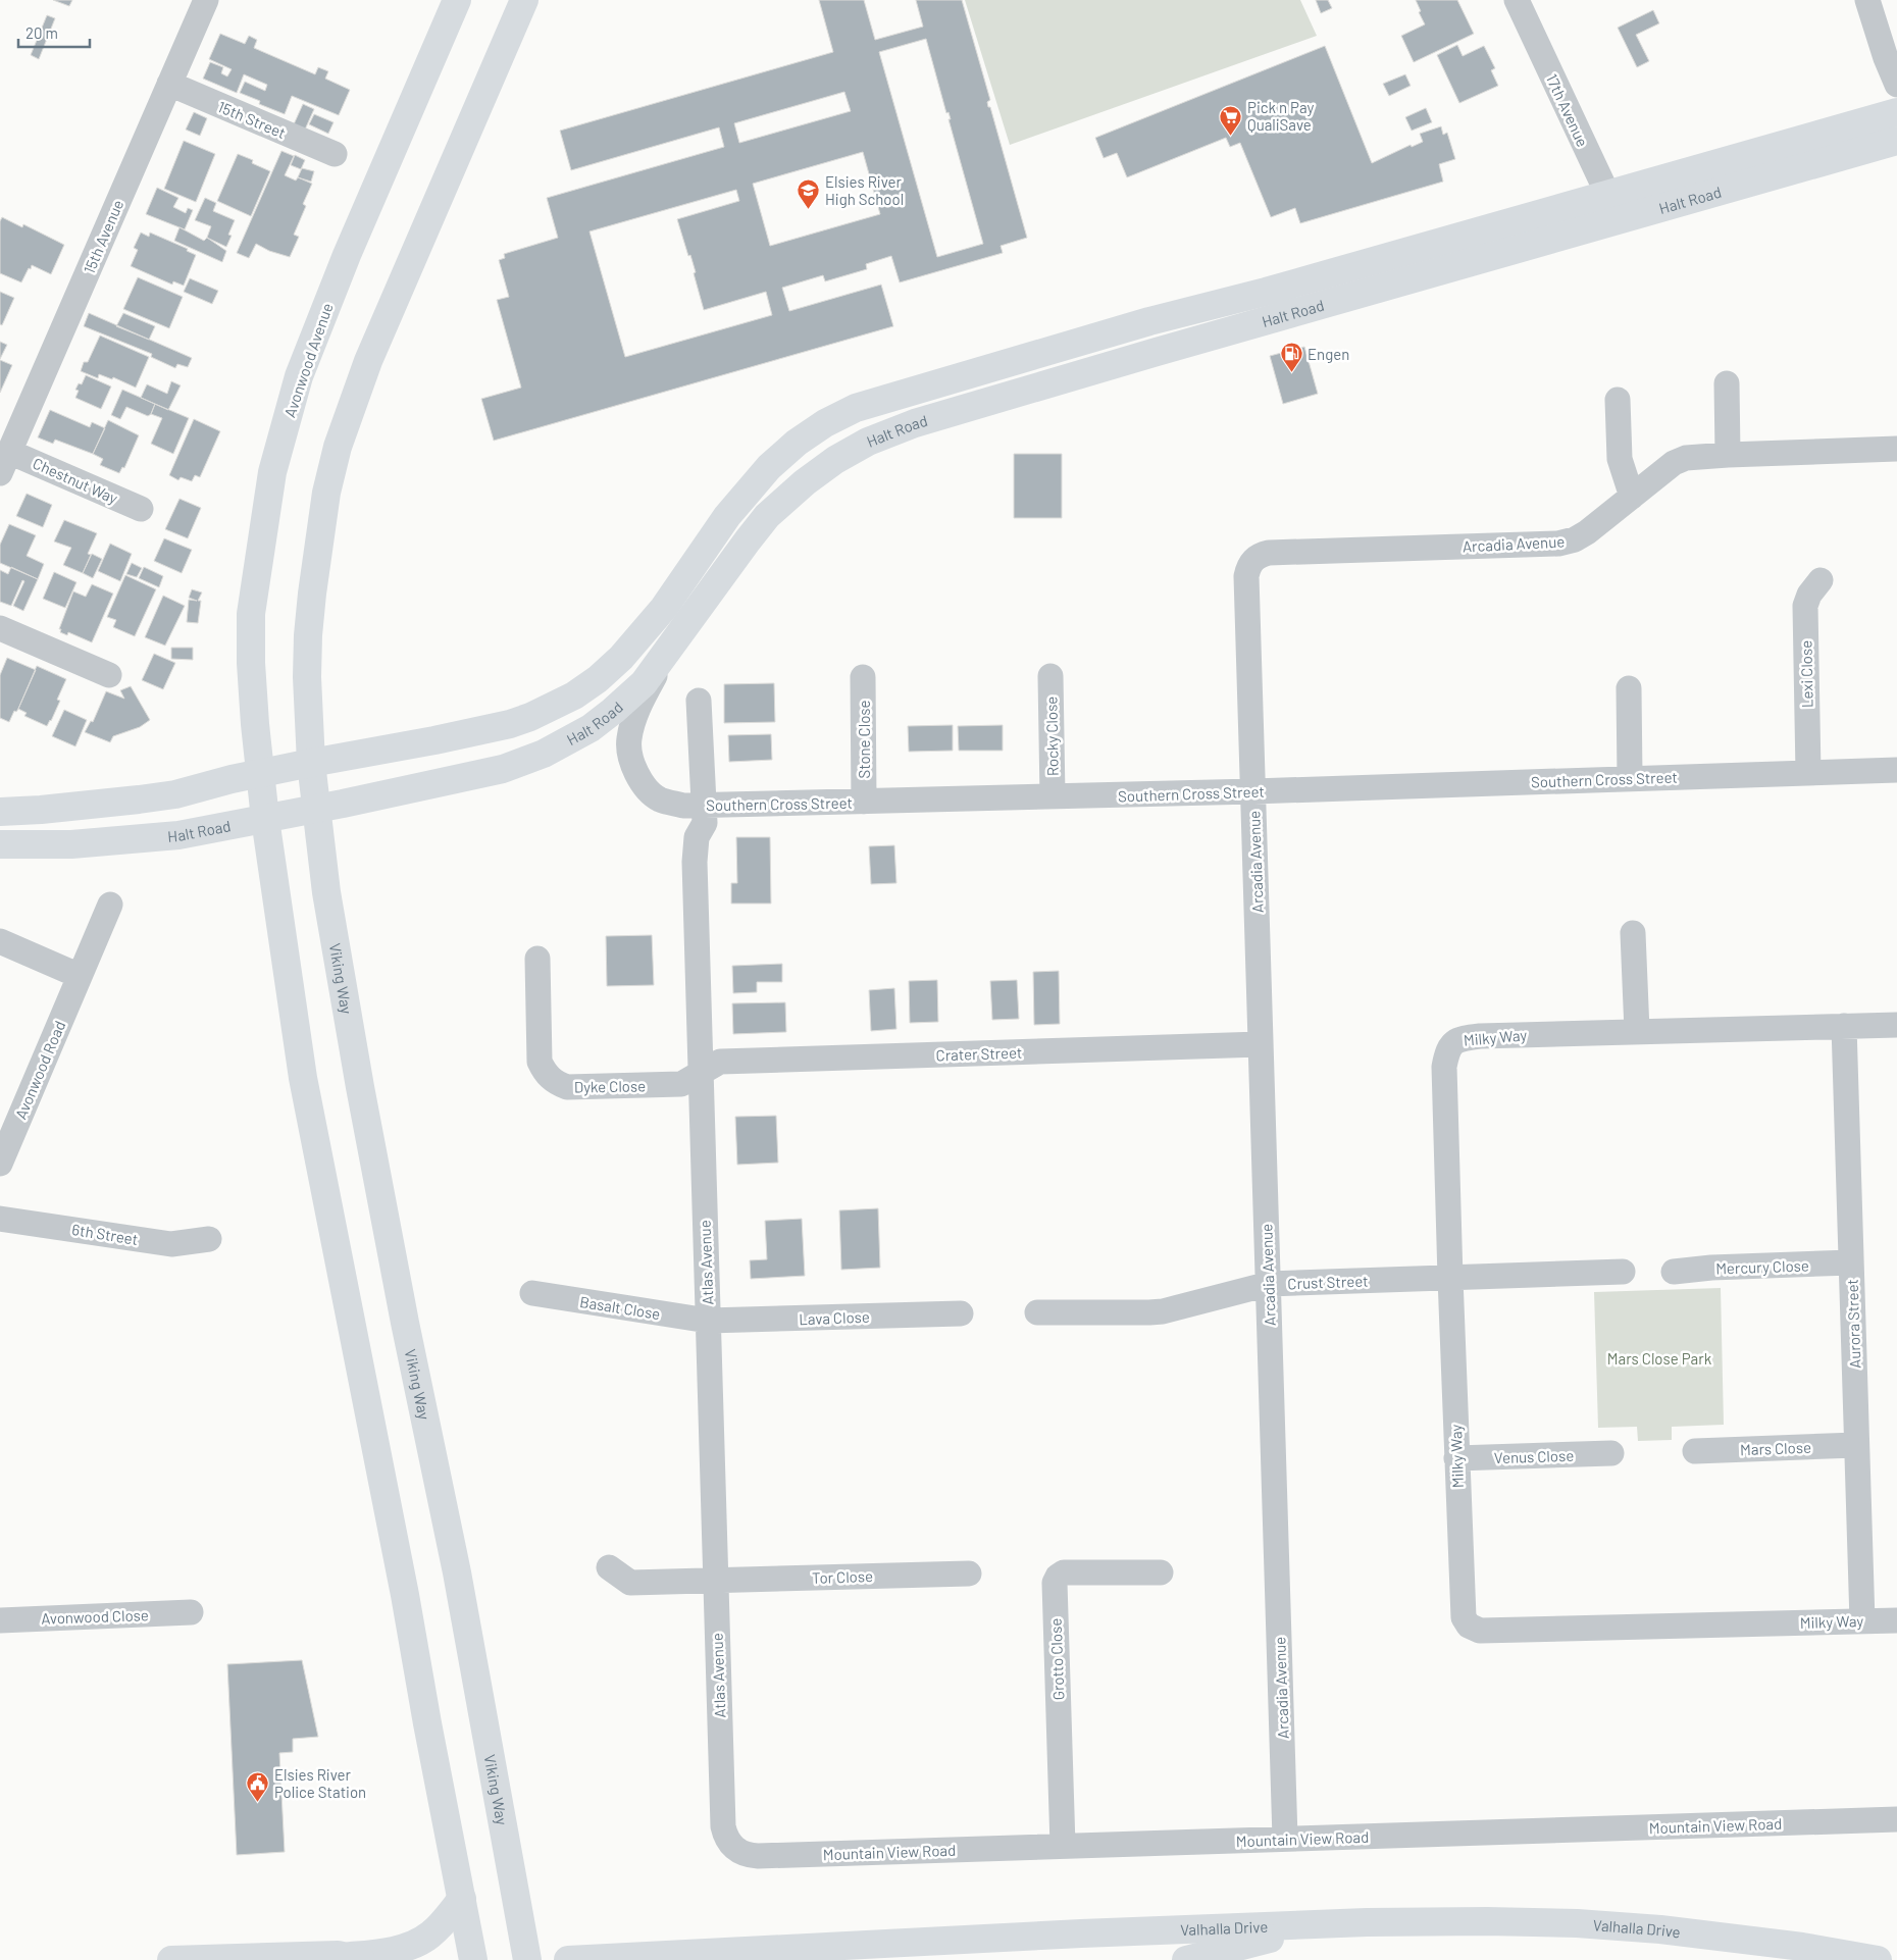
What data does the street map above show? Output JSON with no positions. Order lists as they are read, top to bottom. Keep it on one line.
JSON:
{"streets":{"main road":["Halt Road","Avonwood Avenue","Viking Way","Valhalla Drive"],"street":["17th Avenue","15th Street","15th Avenue","Chestnut Way","Arcadia Avenue","Lexi Close","Rocky Close","Stone Close","Southern Cross Street","Milky Way","Crater Street","Avonwood Road","Dyke Close","6th Street","Atlas Avenue","Mercury Close","Crust Street","Basalt Close","Lava Close","Aurora Street","Mars Close","Venus Close","Tor Close","Avonwood Close","Grotto Close","Mountain View Road"]},"crossings":[["17th Avenue","Halt Road"],["15th Street","15th Avenue"],["Halt Road","Avonwood Avenue"],["Halt Road","Southern Cross Street"],["Halt Road","Viking Way"],["15th Avenue","Chestnut Way"],["Arcadia Avenue","Southern Cross Street"],["Arcadia Avenue","Crater Street"],["Arcadia Avenue","Crust Street"],["Arcadia Avenue","Mountain View Road"],["Lexi Close","Southern Cross Street"],["Rocky Close","Southern Cross Street"],["Stone Close","Southern Cross Street"],["Southern Cross Street","Atlas Avenue"],["Milky Way","Crust Street"],["Milky Way","Aurora Street"],["Milky Way","Venus Close"],["Crater Street","Dyke Close"],["Crater Street","Atlas Avenue"],["Dyke Close","Atlas Avenue"],["Atlas Avenue","Basalt Close"],["Atlas Avenue","Lava Close"],["Atlas Avenue","Tor Close"],["Atlas Avenue","Mountain View Road"],["Mercury Close","Aurora Street"],["Basalt Close","Lava Close"],["Aurora Street","Mars Close"],["Grotto Close","Mountain View Road"]],"parks":["Mars Close Park"],"places":{"supermarket":["Pick n Pay QualiSave"],"school or university":["Elsies River High School"],"fuel station":["Engen"],"public building":["Elsies River Police Station"]},"scale_bar":"20 m"}
